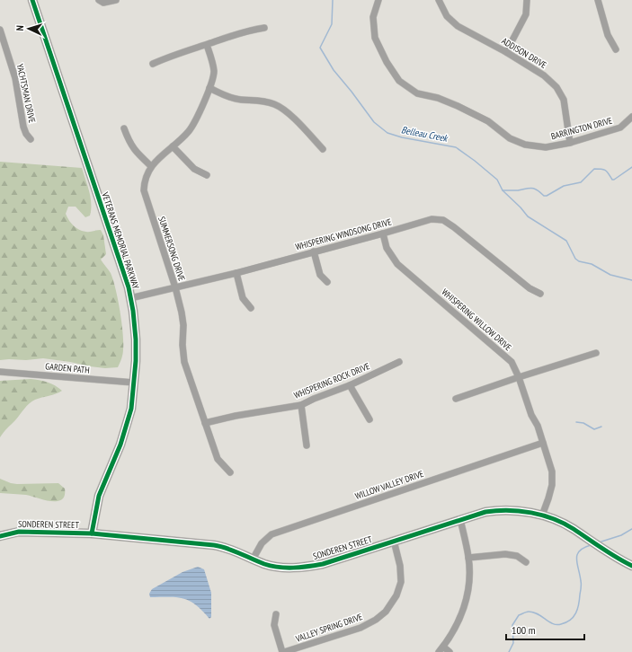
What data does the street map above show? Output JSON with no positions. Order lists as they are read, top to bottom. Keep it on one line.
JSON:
{"streets":{"street":["ADDISON DRIVE","YACHTSMAN DRIVE","BARRINGTON DRIVE","WHISPERING WINDSONG DRIVE","VETERANS MEMORIAL PARKWAY","SUMMERSONG DRIVE","WHISPERING WILLOW DRIVE","GARDEN PATH","WHISPERING ROCK DRIVE","WILLOW VALLEY DRIVE","SONDEREN STREET","VALLEY SPRING DRIVE"]},"crossings":[["ADDISON DRIVE","BARRINGTON DRIVE"],["WHISPERING WINDSONG DRIVE","VETERANS MEMORIAL PARKWAY"],["WHISPERING WINDSONG DRIVE","SUMMERSONG DRIVE"],["WHISPERING WINDSONG DRIVE","WHISPERING WILLOW DRIVE"],["VETERANS MEMORIAL PARKWAY","GARDEN PATH"],["VETERANS MEMORIAL PARKWAY","SONDEREN STREET"],["SUMMERSONG DRIVE","WHISPERING ROCK DRIVE"],["WHISPERING WILLOW DRIVE","WILLOW VALLEY DRIVE"],["WHISPERING WILLOW DRIVE","SONDEREN STREET"],["WILLOW VALLEY DRIVE","SONDEREN STREET"],["SONDEREN STREET","VALLEY SPRING DRIVE"]],"water":["Belleau Creek"],"scale_bar":"100 m","north":"left"}
